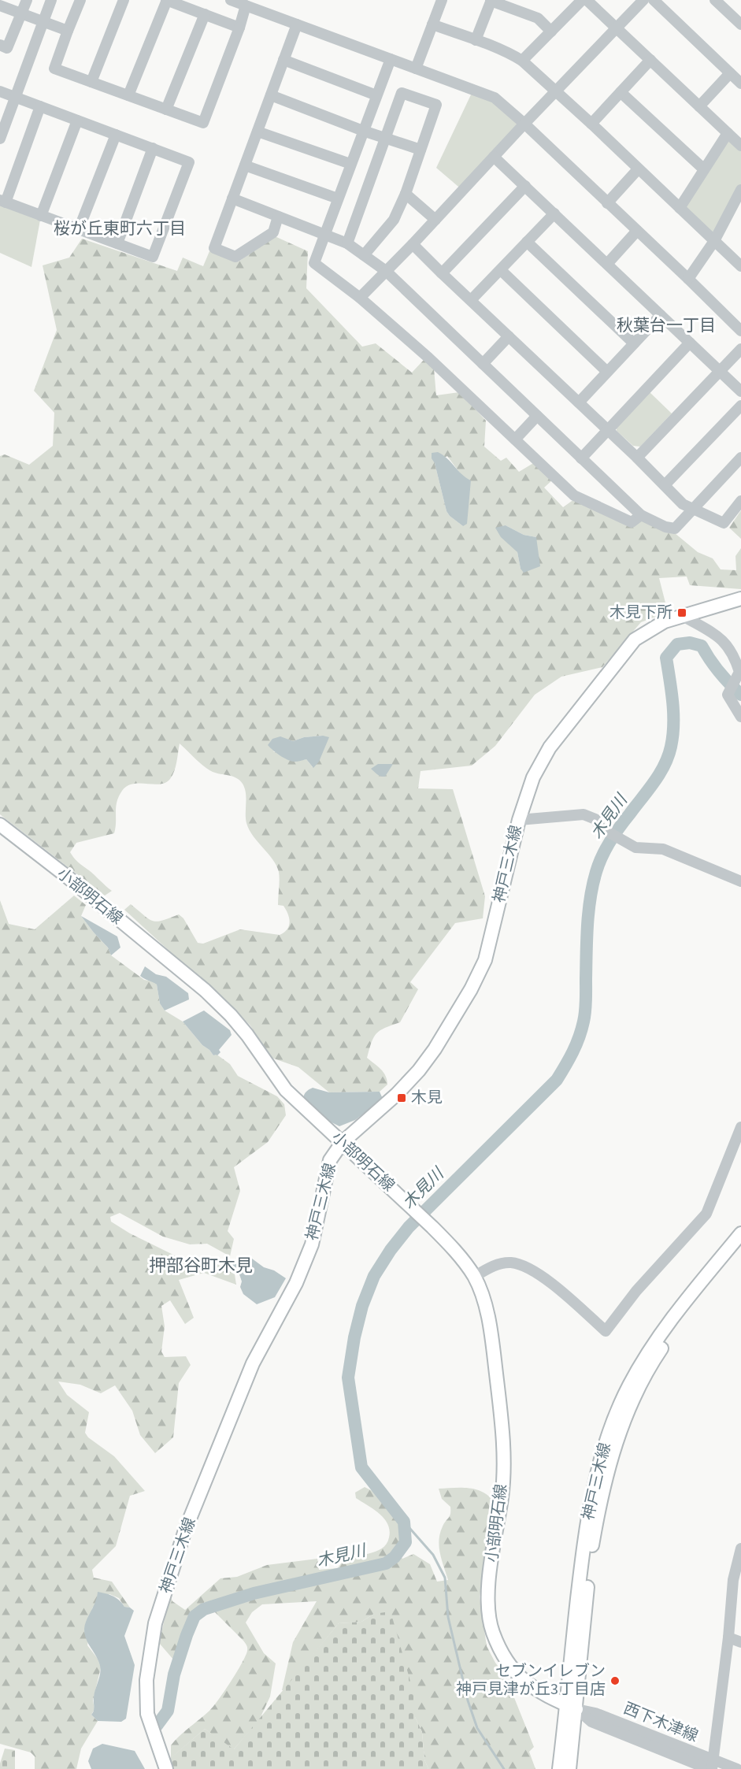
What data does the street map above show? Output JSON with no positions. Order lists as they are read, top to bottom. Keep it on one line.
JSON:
{"streets":{"main road":["神戸三木線","小部明石線"],"street":["西下木津線"]},"crossings":[["神戸三木線","小部明石線"],["神戸三木線","西下木津線"],["小部明石線","西下木津線"]],"districts":["桜が丘東町六丁目","秋葉台一丁目","押部谷町木見"],"water":["木見川"],"places":{"transit":["木見下所","木見"],"other":["セブンイレブン 神戸見津が丘3丁目店"]}}
